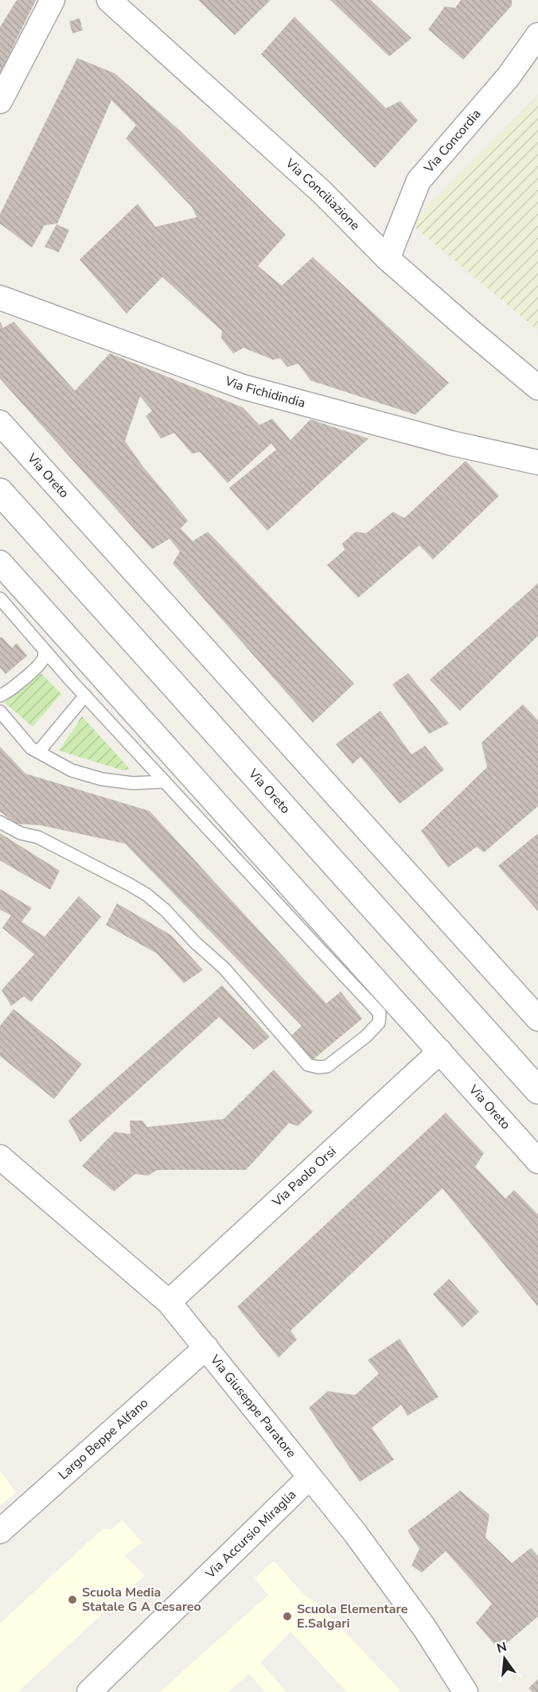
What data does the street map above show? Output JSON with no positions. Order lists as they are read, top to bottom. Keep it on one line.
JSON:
{"streets":{"street":["Via Concordia","Via Conciliazione","Via Fichidindia","Via Oreto","Via Paolo Orsi","Via Giuseppe Paratore","Largo Beppe Alfano","Via Accursio Miraglia"]},"crossings":[["Via Concordia","Via Conciliazione"],["Via Oreto","Via Paolo Orsi"],["Via Paolo Orsi","Via Giuseppe Paratore"],["Via Giuseppe Paratore","Largo Beppe Alfano"],["Via Giuseppe Paratore","Via Accursio Miraglia"]],"places":["Scuola Media Statale G A Cesareo","Scuola Elementare E.Salgari"],"north":"top"}
